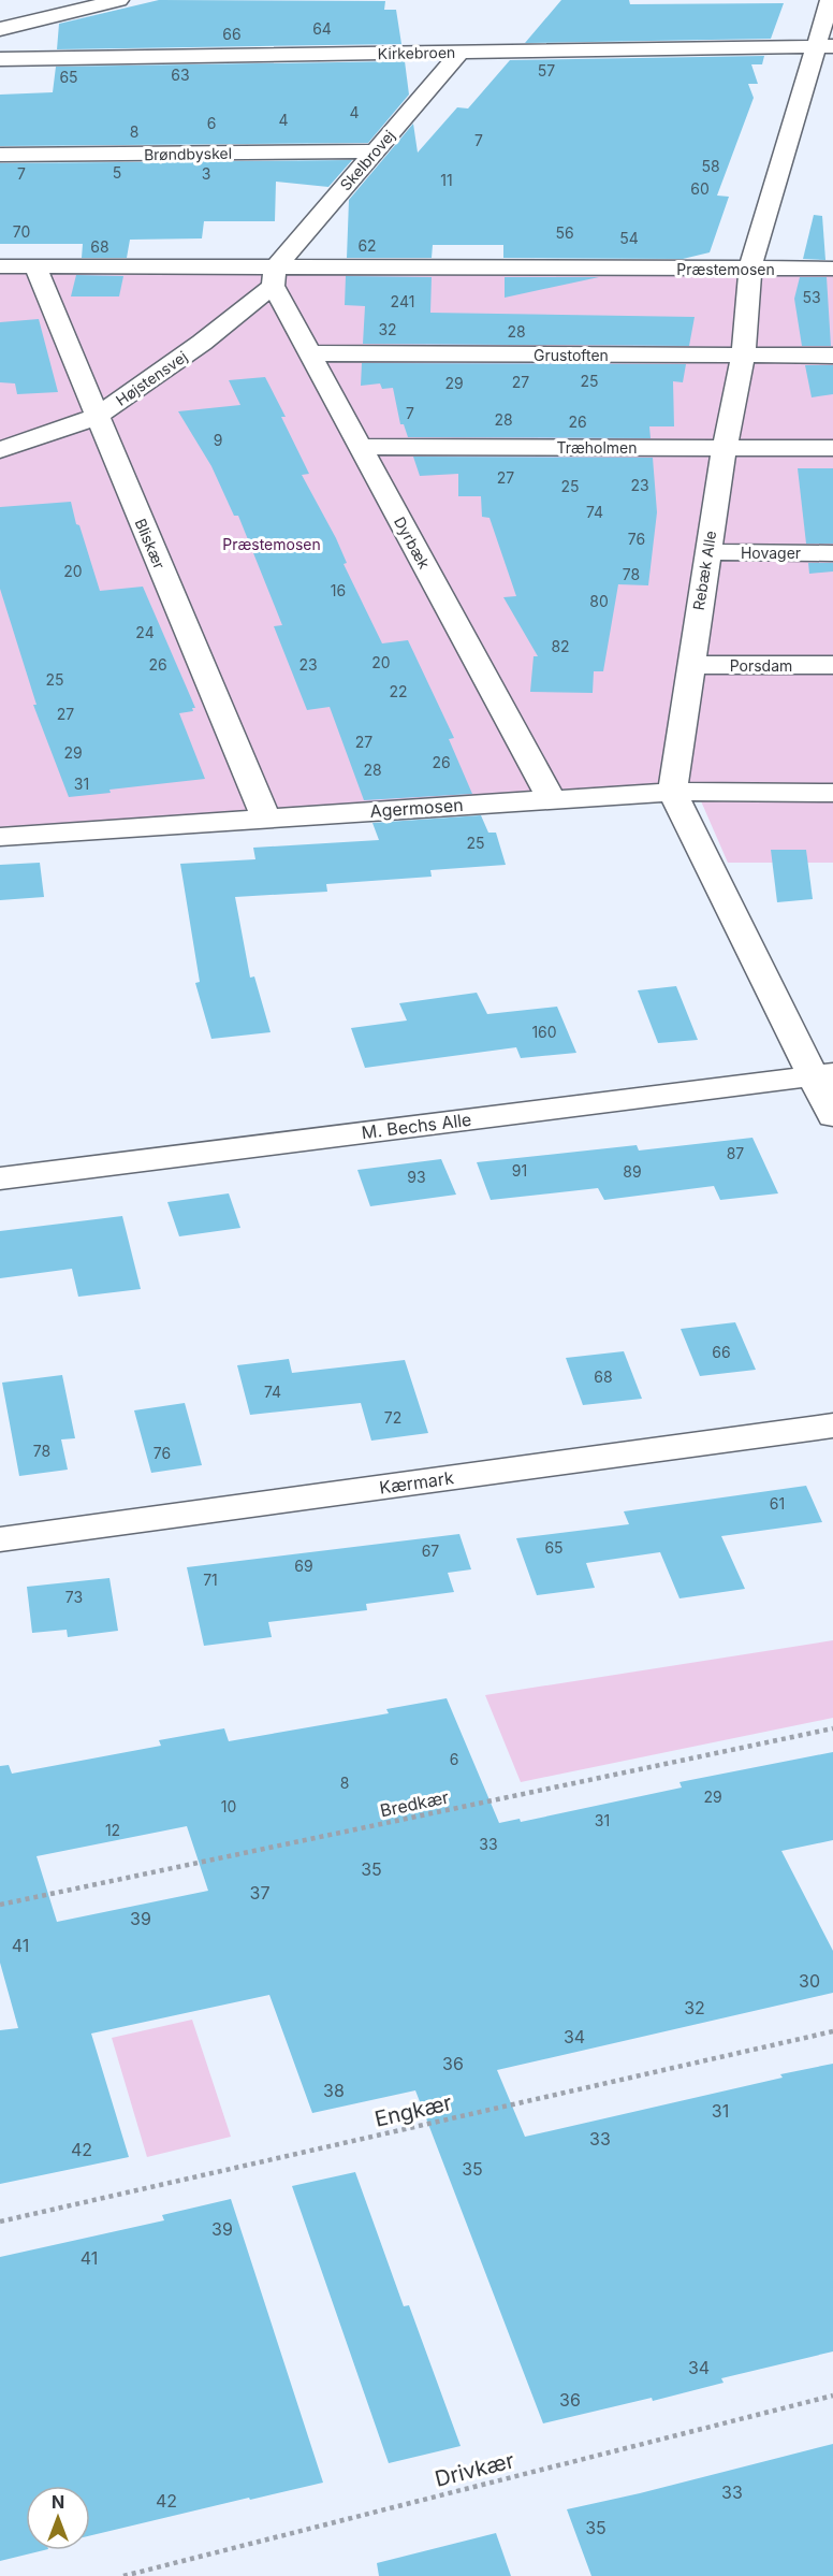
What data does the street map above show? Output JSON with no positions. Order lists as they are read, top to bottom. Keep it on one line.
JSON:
{"streets":{"street":["Kirkebroen","Brøndbyskel","Skelbrovej","Præstemosen","Grustoften","Højstensvej","Træholmen","Dyrbæk","Bliskær","Hovager","Rebæk Alle","Porsdam","Agermosen","M. Bechs Alle","Kærmark"],"path":["Bredkær","Engkær","Drivkær"]},"crossings":[["Kirkebroen","Skelbrovej"],["Kirkebroen","Rebæk Alle"],["Brøndbyskel","Skelbrovej"],["Skelbrovej","Præstemosen"],["Skelbrovej","Højstensvej"],["Skelbrovej","Dyrbæk"],["Præstemosen","Højstensvej"],["Præstemosen","Dyrbæk"],["Præstemosen","Bliskær"],["Præstemosen","Rebæk Alle"],["Grustoften","Dyrbæk"],["Grustoften","Rebæk Alle"],["Højstensvej","Dyrbæk"],["Højstensvej","Bliskær"],["Træholmen","Dyrbæk"],["Træholmen","Rebæk Alle"],["Dyrbæk","Agermosen"],["Bliskær","Agermosen"],["Hovager","Rebæk Alle"],["Rebæk Alle","Porsdam"],["Rebæk Alle","Agermosen"]],"parks":["Præstemosen"],"house_numbers":["64","66","57","63","65","4","4","6","8","7","58","5","7","3","11","60","70","56","54","62","68","53","241","32","28","25","27","29","7","28","26","9","27","23","25","74","76","20","78","16","80","24","82","20","26","23","25","22","27","27","29","26","28","31","25","160","87","91","89","93","66","68","74","72","78","76","61","65","67","69","71","73","6","8","29","10","31","12","33","35","37","39","41","30","32","34","36","38","31","33","42","35","39","41","34","36","33","42","35"],"north":"top"}
